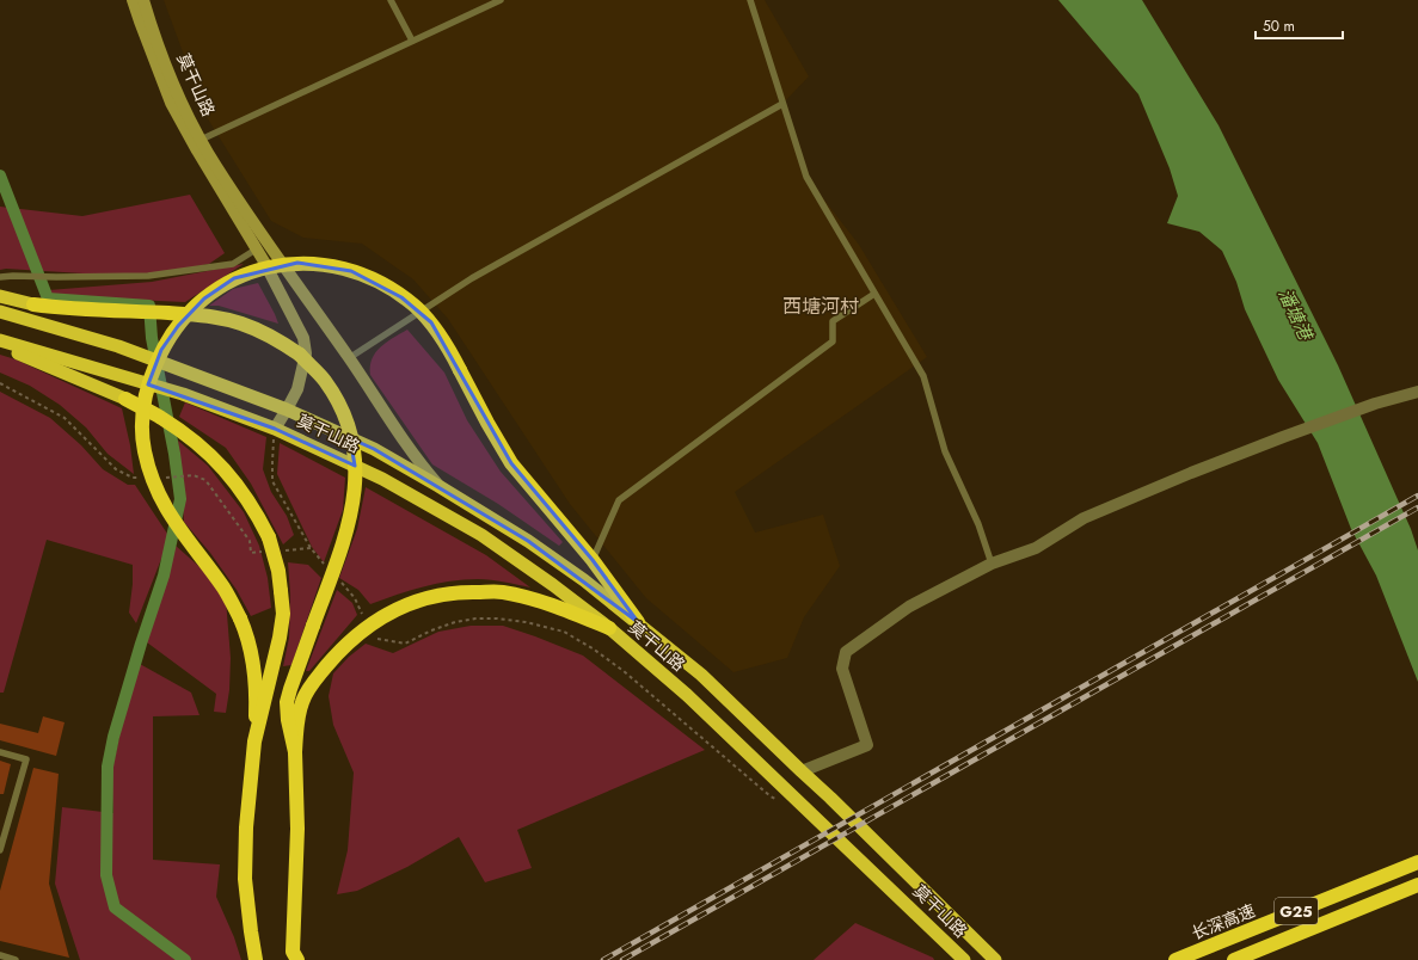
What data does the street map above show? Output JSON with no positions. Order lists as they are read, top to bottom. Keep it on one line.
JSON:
{"streets":{"highway":["莫干山路","G25","长深高速"]},"districts":["西塘河村"],"water":["潘塘港"],"scale_bar":"50 m"}
